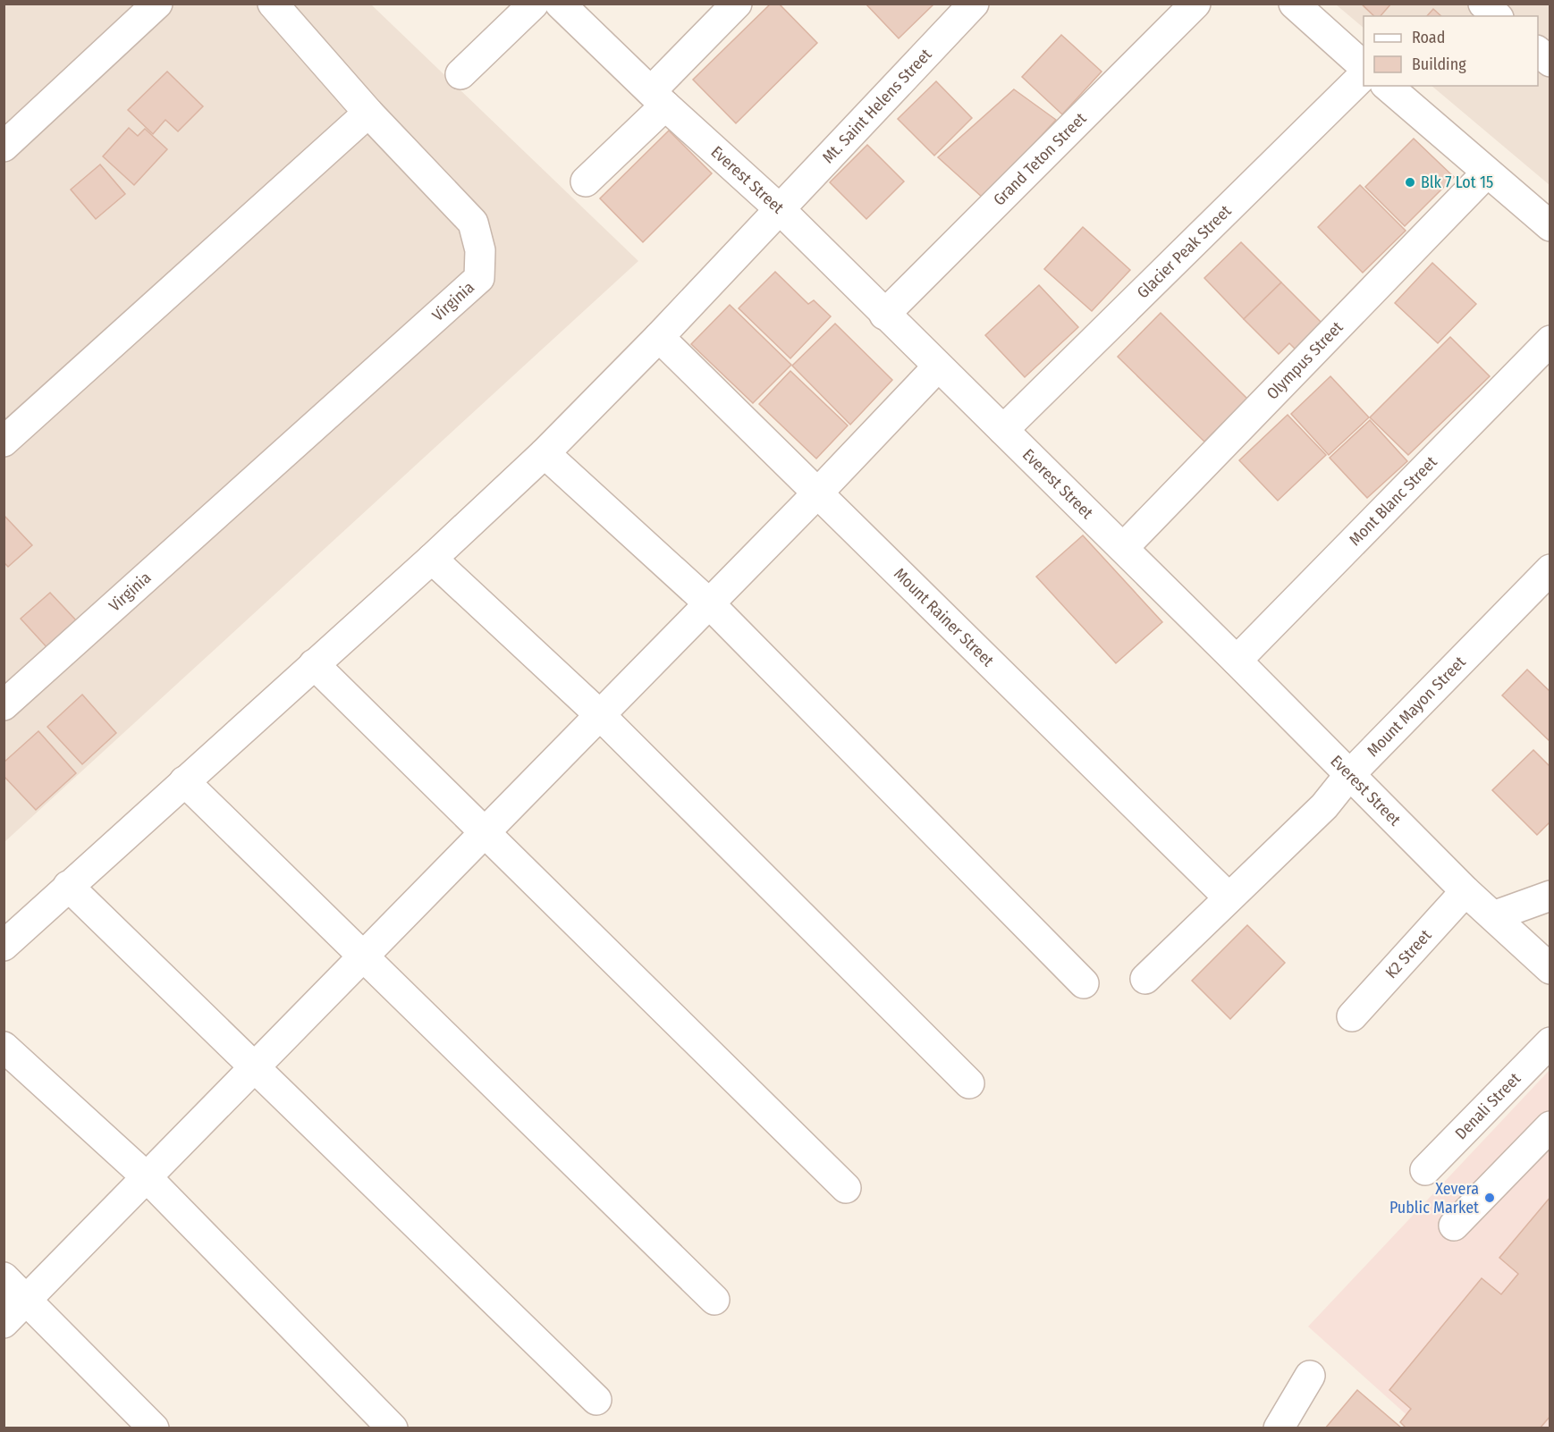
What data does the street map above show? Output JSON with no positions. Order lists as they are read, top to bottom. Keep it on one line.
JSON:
{"streets":{"street":["Mt. Saint Helens Street","Grand Teton Street","Everest Street","Glacier Peak Street","Virginia","Olympus Street","Mont Blanc Street","Mount Rainer Street","Mount Mayon Street","K2 Street","Denali Street"]},"crossings":[["Mt. Saint Helens Street","Everest Street"],["Mt. Saint Helens Street","Mount Rainer Street"],["Grand Teton Street","Everest Street"],["Everest Street","Glacier Peak Street"],["Everest Street","Olympus Street"],["Everest Street","Mont Blanc Street"],["Everest Street","Mount Mayon Street"],["Everest Street","K2 Street"],["Mount Rainer Street","Mount Mayon Street"]],"places":["Blk 7 Lot 15","Xevera Public Market"],"legend":["Road","Building"]}
